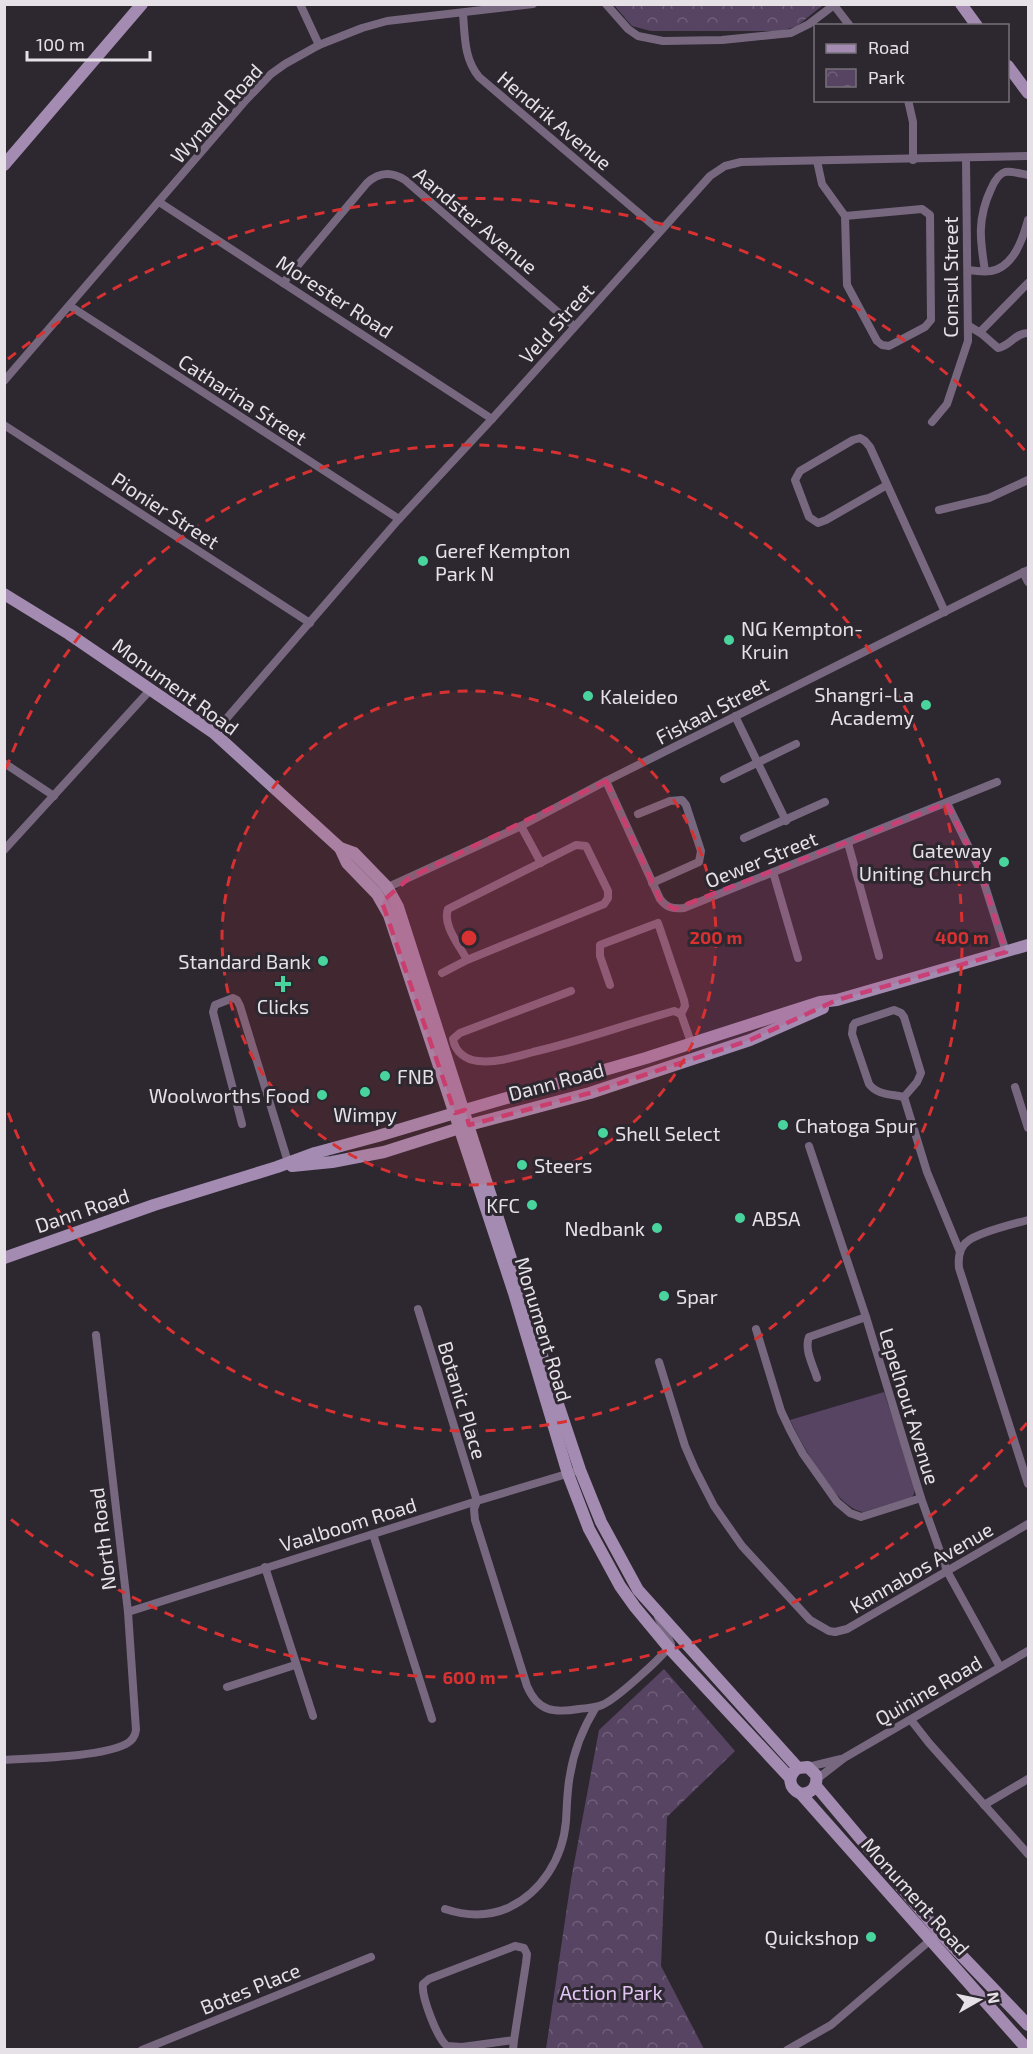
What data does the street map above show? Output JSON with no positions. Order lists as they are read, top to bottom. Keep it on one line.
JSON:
{"streets":{"main road":["Monument Road","Dann Road"],"street":["Wynand Road","Hendrik Avenue","Aandster Avenue","Consul Street","Morester Road","Veld Street","Catharina Street","Pionier Street","Fiskaal Street","Oewer Street","Botanic Place","Lepelhout Avenue","Vaalboom Road","North Road","Kannabos Avenue","Quinine Road","Botes Place"]},"crossings":[["Wynand Road","Hendrik Avenue"],["Wynand Road","Morester Road"],["Wynand Road","Catharina Street"],["Hendrik Avenue","Veld Street"],["Aandster Avenue","Morester Road"],["Aandster Avenue","Veld Street"],["Consul Street","Veld Street"],["Morester Road","Veld Street"],["Veld Street","Catharina Street"],["Veld Street","Pionier Street"],["Veld Street","Monument Road"],["Monument Road","Fiskaal Street"],["Monument Road","Dann Road"],["Monument Road","Vaalboom Road"],["Monument Road","Quinine Road"],["Fiskaal Street","Oewer Street"],["Botanic Place","Vaalboom Road"],["Lepelhout Avenue","Kannabos Avenue"],["Lepelhout Avenue","Quinine Road"],["Vaalboom Road","North Road"]],"parks":["Action Park"],"places":{"other":["Geref Kempton Park N","NG Kempton- Kruin","Kaleideo","Shangri-La Academy","Gateway Uniting Church","Standard Bank","FNB","Wimpy","Woolworths Food","Chatoga Spur","Shell Select","Steers","KFC","ABSA","Nedbank","Spar","Quickshop"],"health":["Clicks"]},"legend":["Road","Park"],"scale_bar":"100 m","north":"right","rings":["200 m","400 m","600 m"]}
